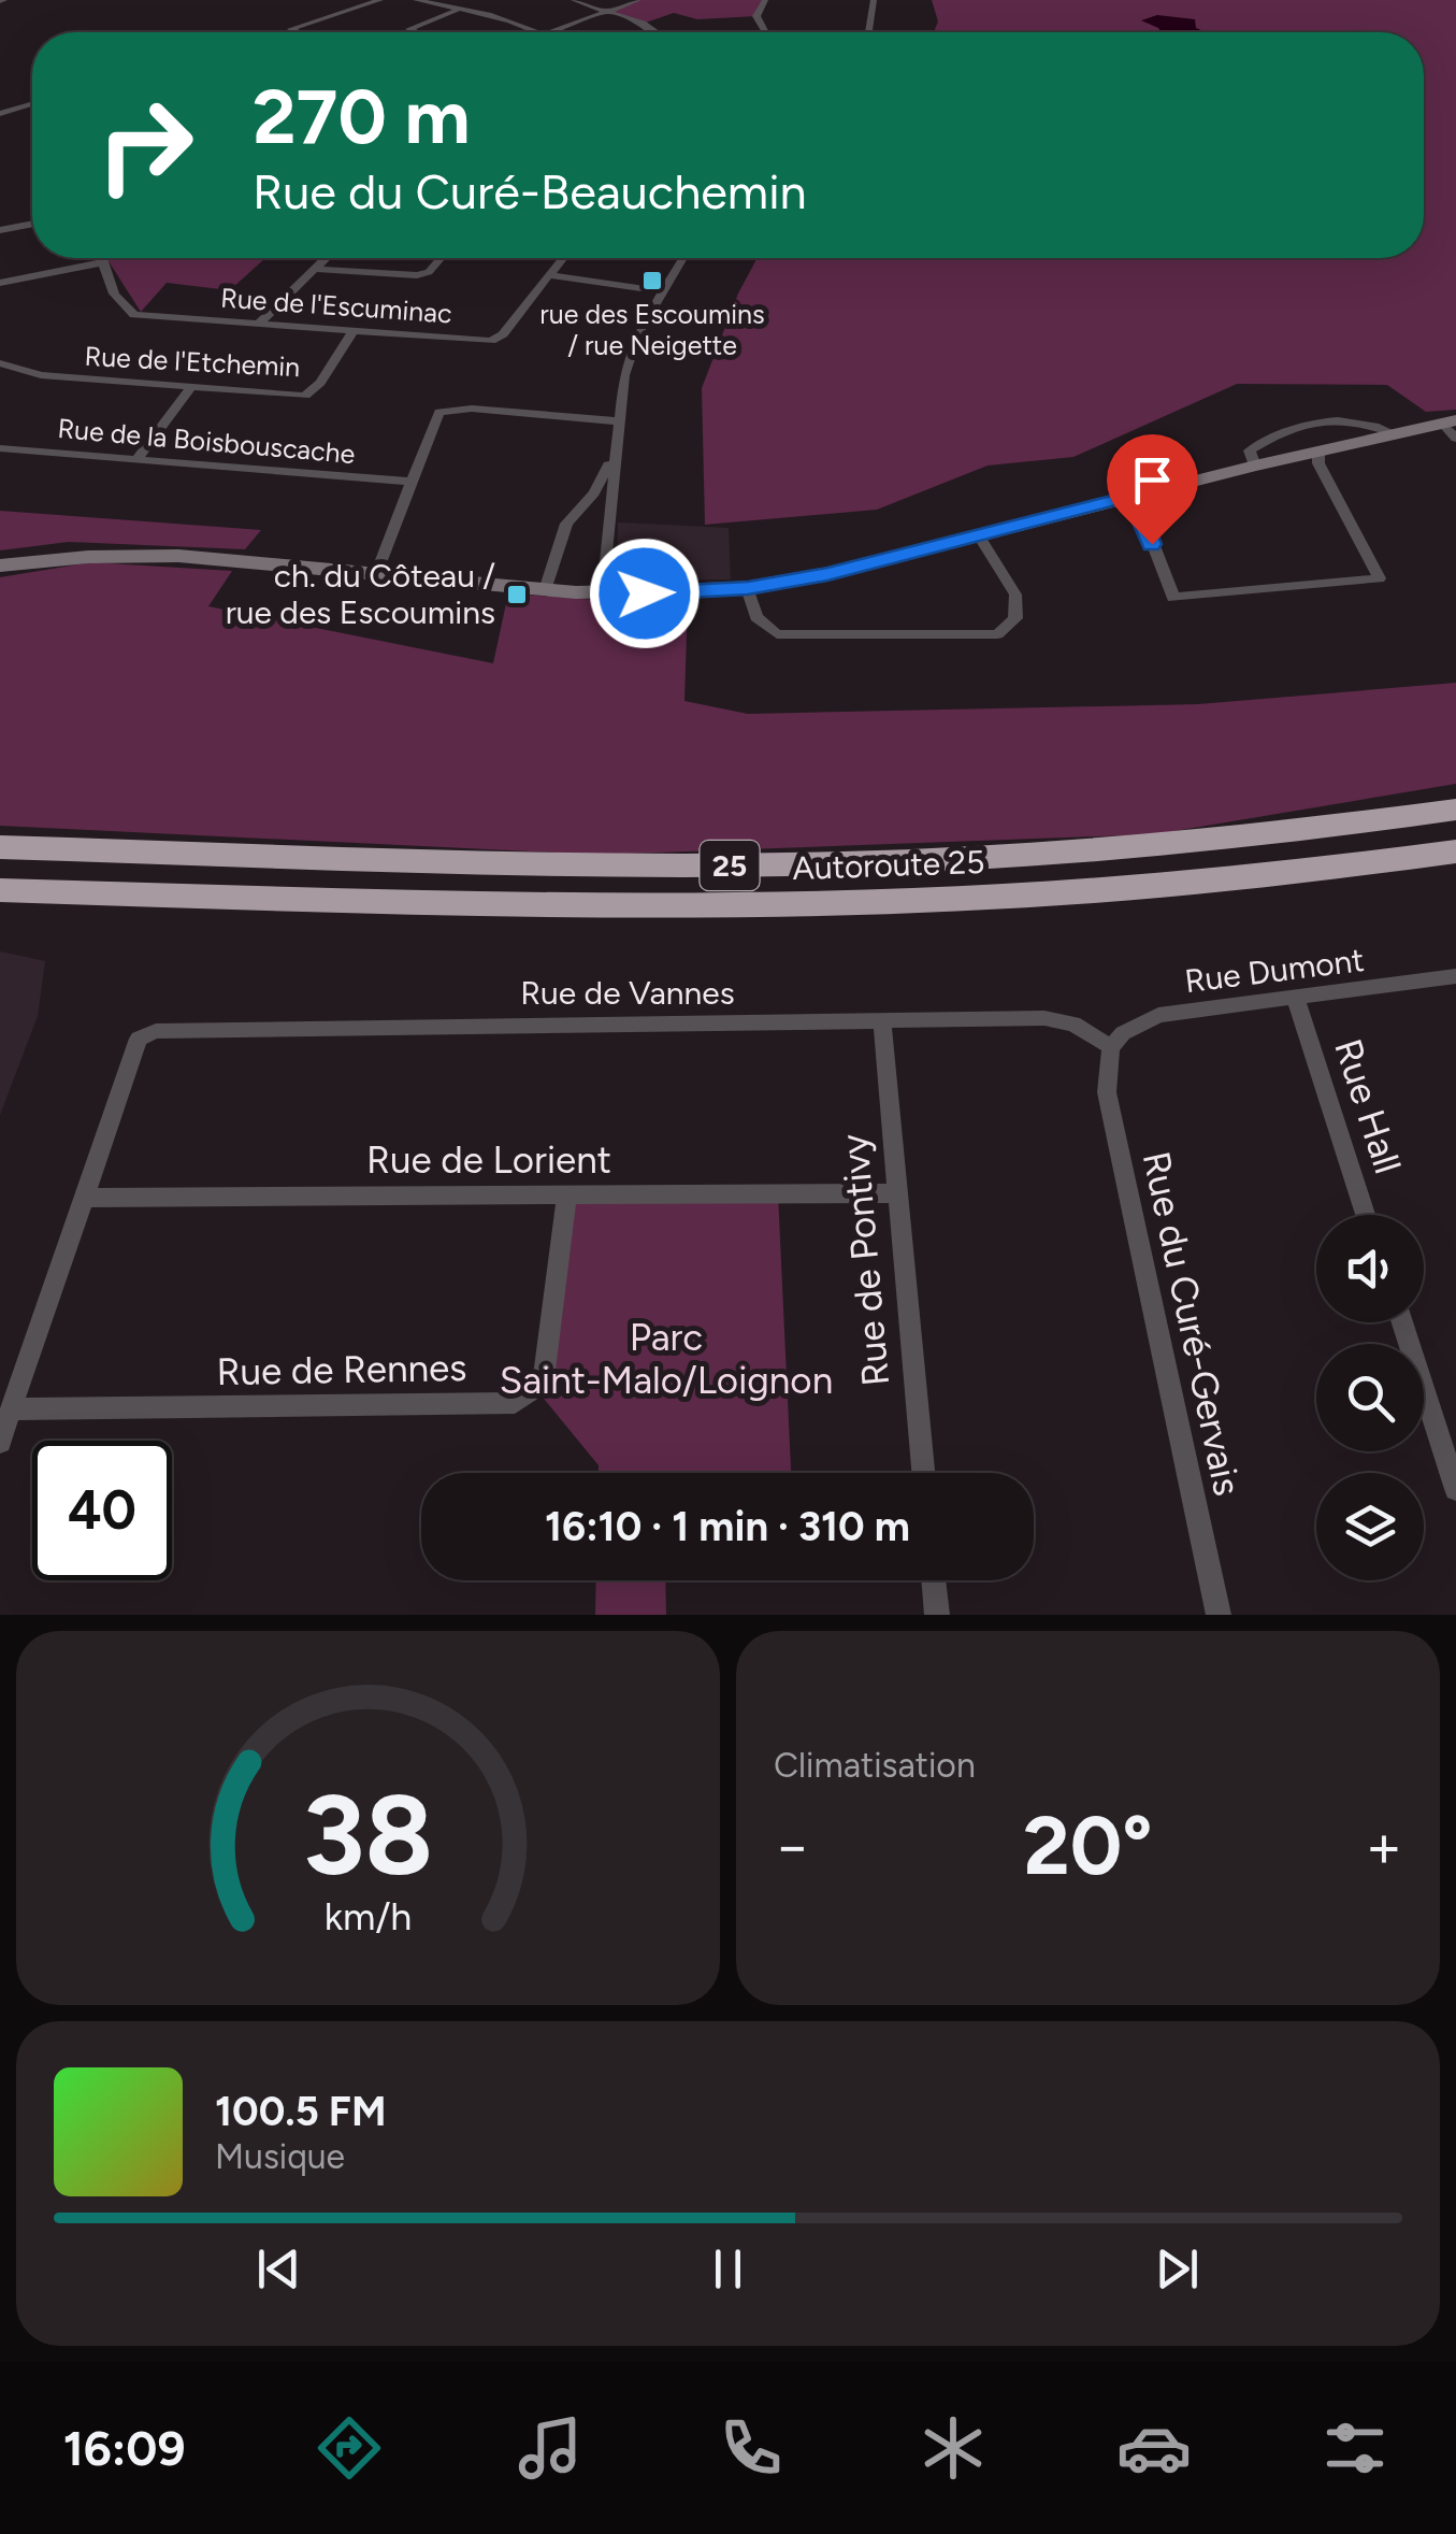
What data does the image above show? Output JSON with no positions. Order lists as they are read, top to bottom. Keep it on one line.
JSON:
{"streets":{"highway":["25","Autoroute 25"],"street":["Rue de l'Escuminac","Rue de l'Etchemin","Rue de la Boisbouscache","Rue Dumont","Rue de Vannes","Rue Hall","Rue de Lorient","Rue de Pontivy","Rue du Curé-Gervais","Rue de Rennes"]},"crossings":[["Rue de l'Escuminac","Rue de l'Etchemin"],["Rue Dumont","Rue de Vannes"],["Rue Dumont","Rue Hall"],["Rue Dumont","Rue du Curé-Gervais"],["Rue de Vannes","Rue de Lorient"],["Rue de Vannes","Rue de Pontivy"],["Rue de Vannes","Rue du Curé-Gervais"],["Rue de Lorient","Rue de Pontivy"],["Rue de Lorient","Rue de Rennes"]],"parks":["Parc Saint-Malo/Loignon"],"places":{"transit":["rue des Escoumins / rue Neigette","ch. du Côteau / rue des Escoumins"]},"page":{"turn":["270 m","Rue du Curé-Beauchemin"],"limit":"40","trip":"16:10 · 1 min · 310 m","tile":"Climatisation","heat":["−","20°","+"],"song":["100.5 FM","Musique"],"tabs":"16:09","gauge":["38","km/h"]}}
